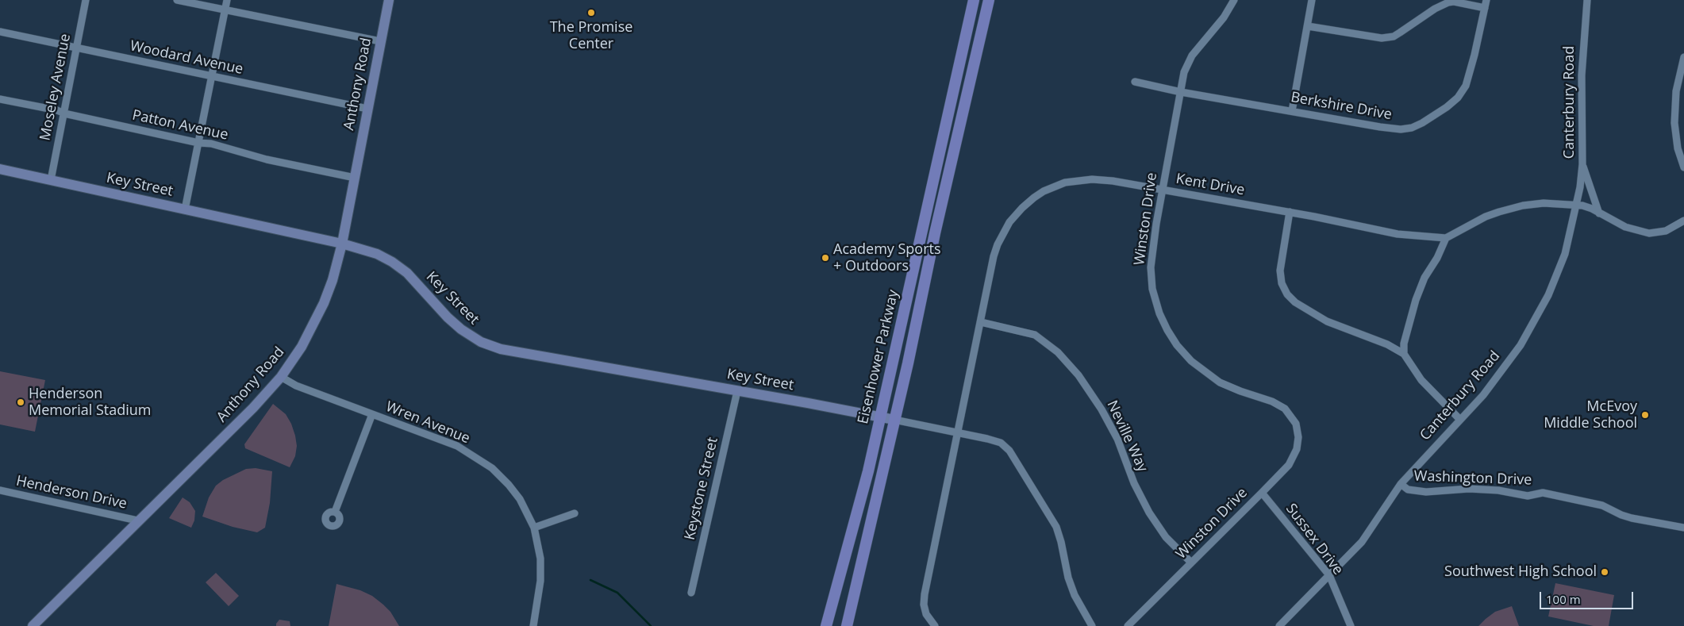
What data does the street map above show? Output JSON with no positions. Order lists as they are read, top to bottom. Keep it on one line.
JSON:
{"streets":{"main road":["Eisenhower Parkway"],"street":["Woodard Avenue","Anthony Road","Moseley Avenue","Canterbury Road","Berkshire Drive","Patton Avenue","Key Street","Kent Drive","Winston Drive","Wren Avenue","Neville Way","Washington Drive","Keystone Street","Henderson Drive","Sussex Drive"]},"crossings":[["Woodard Avenue","Anthony Road"],["Woodard Avenue","Moseley Avenue"],["Anthony Road","Patton Avenue"],["Anthony Road","Key Street"],["Anthony Road","Wren Avenue"],["Anthony Road","Henderson Drive"],["Moseley Avenue","Patton Avenue"],["Moseley Avenue","Key Street"],["Canterbury Road","Washington Drive"],["Canterbury Road","Sussex Drive"],["Berkshire Drive","Winston Drive"],["Key Street","Eisenhower Parkway"],["Key Street","Keystone Street"],["Kent Drive","Winston Drive"],["Kent Drive","Neville Way"],["Winston Drive","Neville Way"],["Winston Drive","Sussex Drive"]],"places":["The Promise Center","Academy Sports + Outdoors","Henderson Memorial Stadium","McEvoy Middle School","Southwest High School"],"scale_bar":"100 m"}
